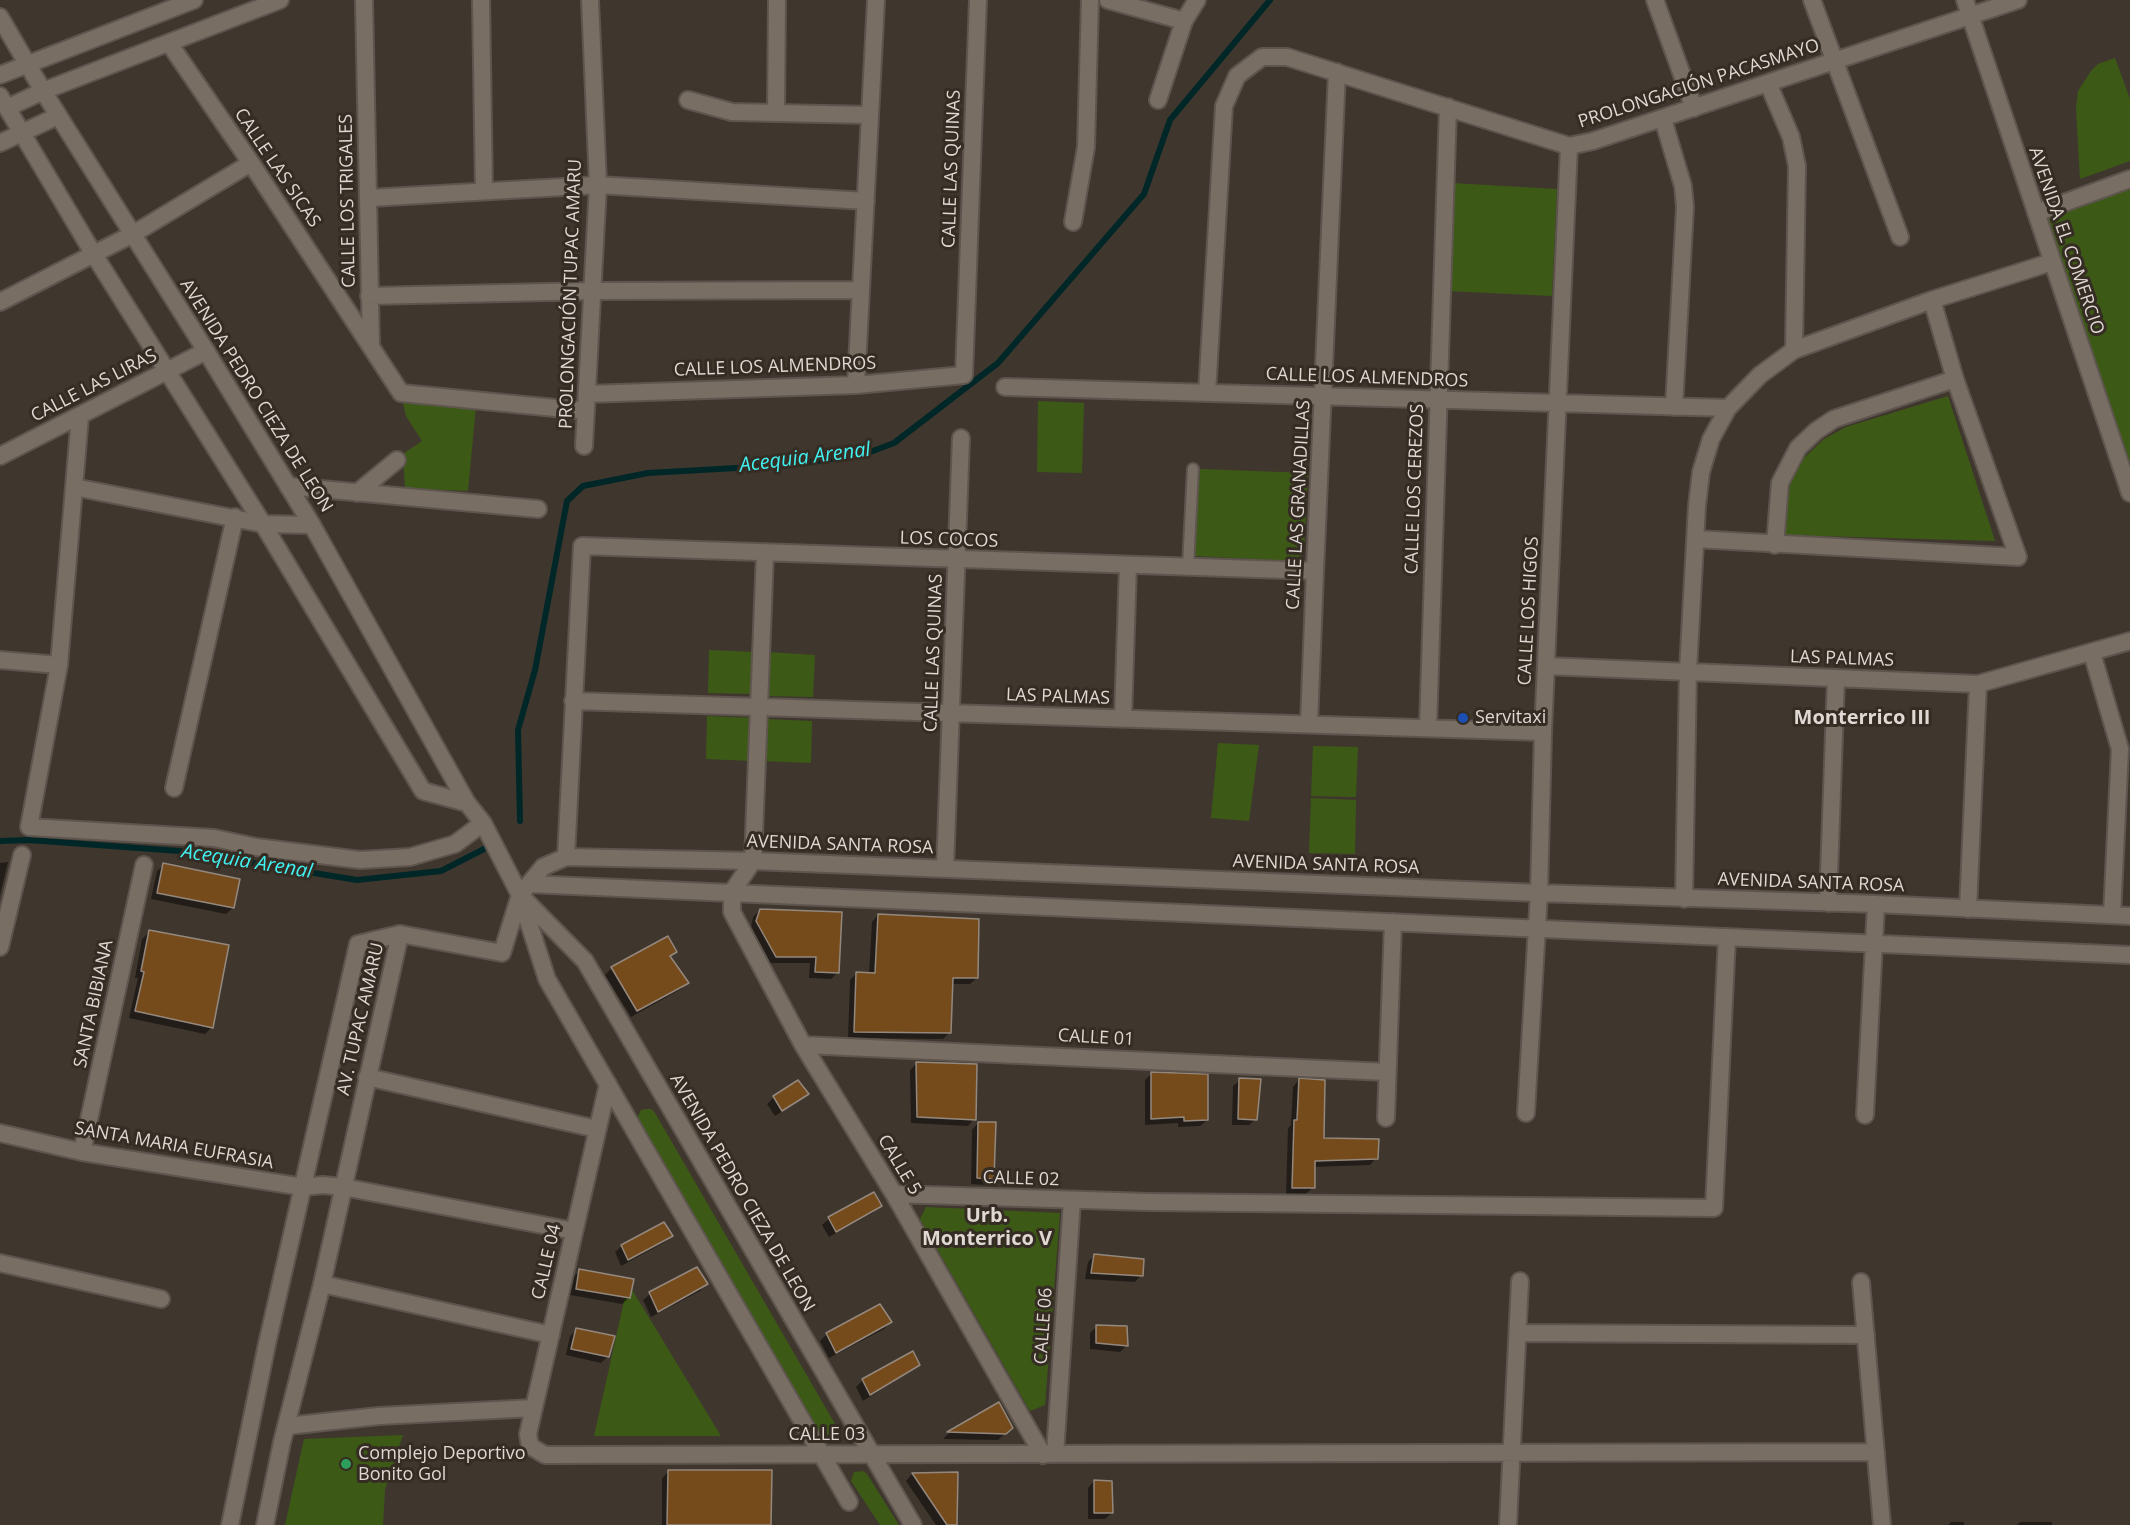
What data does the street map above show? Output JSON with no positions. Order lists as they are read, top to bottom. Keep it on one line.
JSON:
{"streets":{"street":["PROLONGACIÓN PACASMAYO","CALLE LAS SICAS","CALLE LAS QUINAS","CALLE LOS TRIGALES","AVENIDA EL COMERCIO","PROLONGACIÓN TUPAC AMARU","CALLE LOS ALMENDROS","CALLE LAS LIRAS","AVENIDA PEDRO CIEZA DE LEON","CALLE LOS CEREZOS","CALLE LAS GRANADILLAS","LOS COCOS","CALLE LOS HIGOS","LAS PALMAS","AVENIDA SANTA ROSA","SANTA BIBIANA","AV. TUPAC AMARU","CALLE 01","SANTA MARIA EUFRASIA","CALLE 5","CALLE 02","CALLE 04","CALLE 06","CALLE 03"]},"crossings":[["PROLONGACIÓN PACASMAYO","AVENIDA EL COMERCIO"],["PROLONGACIÓN PACASMAYO","CALLE LOS ALMENDROS"],["PROLONGACIÓN PACASMAYO","CALLE LOS CEREZOS"],["PROLONGACIÓN PACASMAYO","CALLE LAS GRANADILLAS"],["PROLONGACIÓN PACASMAYO","CALLE LOS HIGOS"],["CALLE LAS SICAS","CALLE LOS TRIGALES"],["CALLE LAS SICAS","CALLE LOS ALMENDROS"],["CALLE LAS QUINAS","CALLE LOS ALMENDROS"],["CALLE LAS QUINAS","LOS COCOS"],["CALLE LAS QUINAS","LAS PALMAS"],["CALLE LAS QUINAS","AVENIDA SANTA ROSA"],["CALLE LOS TRIGALES","CALLE LOS ALMENDROS"],["PROLONGACIÓN TUPAC AMARU","CALLE LOS ALMENDROS"],["CALLE LOS ALMENDROS","CALLE LOS CEREZOS"],["CALLE LOS ALMENDROS","CALLE LAS GRANADILLAS"],["CALLE LOS ALMENDROS","CALLE LOS HIGOS"],["CALLE LAS LIRAS","AVENIDA PEDRO CIEZA DE LEON"],["AVENIDA PEDRO CIEZA DE LEON","AVENIDA SANTA ROSA"],["AVENIDA PEDRO CIEZA DE LEON","CALLE 04"],["AVENIDA PEDRO CIEZA DE LEON","CALLE 03"],["CALLE LOS CEREZOS","LAS PALMAS"],["CALLE LAS GRANADILLAS","LOS COCOS"],["CALLE LAS GRANADILLAS","LAS PALMAS"],["LOS COCOS","LAS PALMAS"],["CALLE LOS HIGOS","LAS PALMAS"],["CALLE LOS HIGOS","AVENIDA SANTA ROSA"],["SANTA BIBIANA","SANTA MARIA EUFRASIA"],["AV. TUPAC AMARU","SANTA MARIA EUFRASIA"],["CALLE 01","CALLE 5"],["SANTA MARIA EUFRASIA","CALLE 04"],["CALLE 5","CALLE 02"],["CALLE 5","CALLE 06"],["CALLE 5","CALLE 03"],["CALLE 02","CALLE 06"],["CALLE 04","CALLE 03"],["CALLE 06","CALLE 03"]],"districts":["Monterrico III","Urb. Monterrico V"],"water":["Acequia Arenal"],"places":["Servitaxi","Complejo Deportivo Bonito Gol"]}
